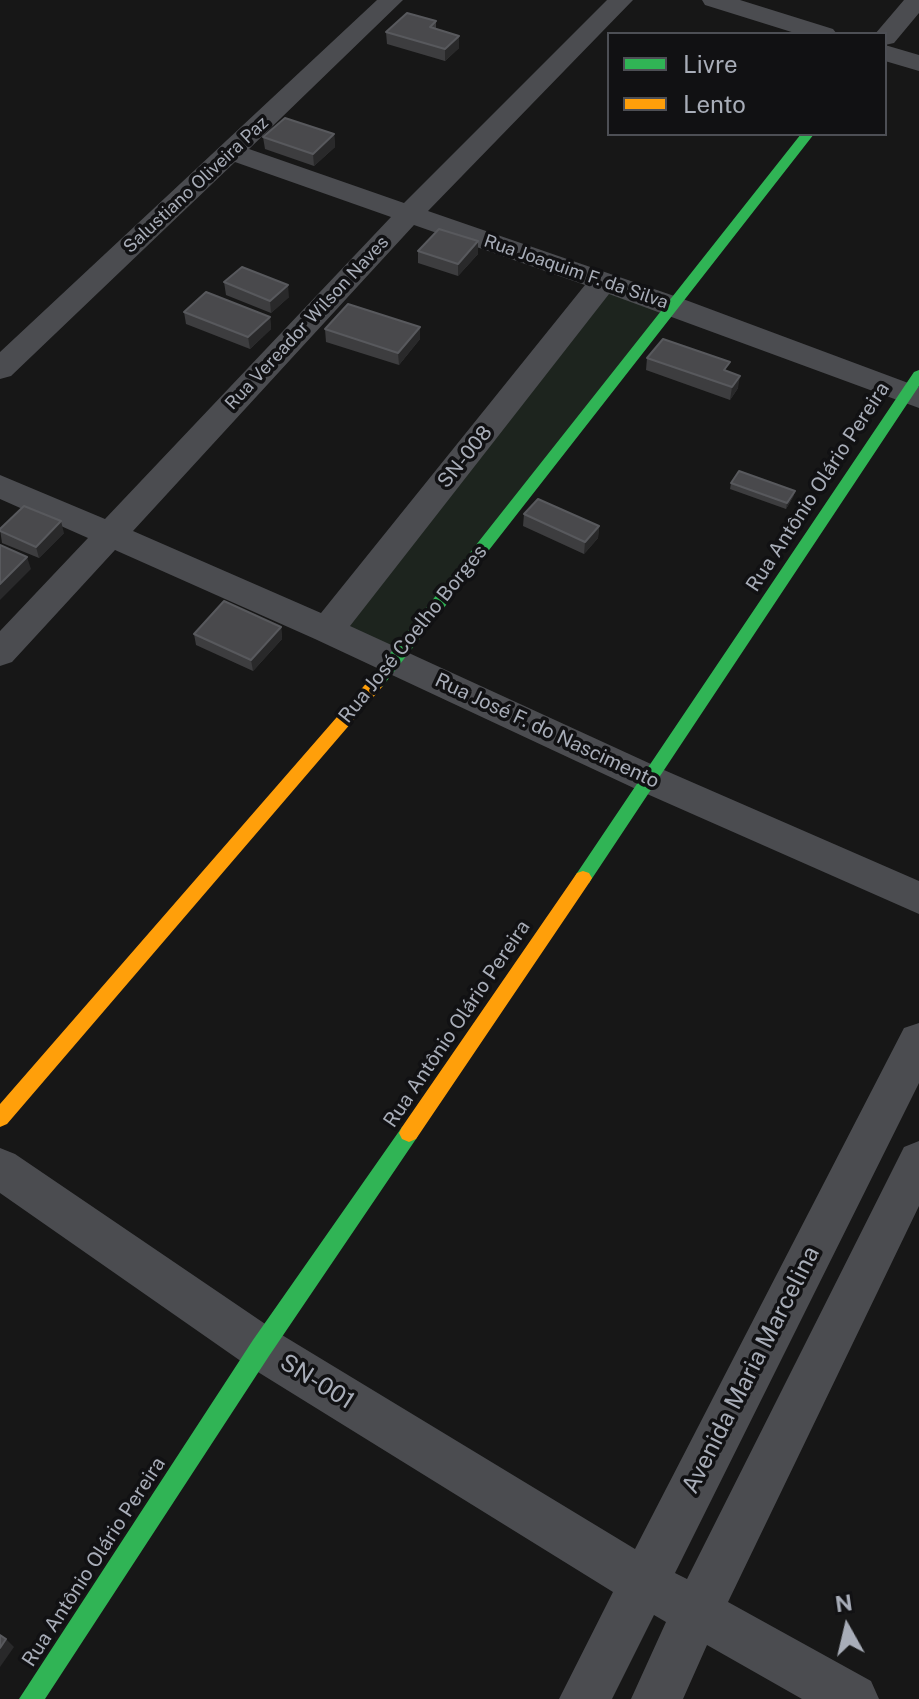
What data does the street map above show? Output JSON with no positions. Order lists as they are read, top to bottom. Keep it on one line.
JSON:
{"streets":{"street":["Salustiano Oliveira Paz","Rua Joaquim F. da Silva","Rua Vereador Wilson Naves","SN-008","Rua Antônio Olário Pereira","Rua José Coelho Borges","Rua José F. do Nascimento","Avenida Maria Marcelina","SN-001"]},"crossings":[["Salustiano Oliveira Paz","Rua Joaquim F. da Silva"],["Rua Joaquim F. da Silva","Rua Vereador Wilson Naves"],["Rua Joaquim F. da Silva","SN-008"],["Rua Joaquim F. da Silva","Rua Antônio Olário Pereira"],["Rua Joaquim F. da Silva","Rua José Coelho Borges"],["Rua Vereador Wilson Naves","Rua José F. do Nascimento"],["SN-008","Rua José F. do Nascimento"],["Rua Antônio Olário Pereira","Rua José F. do Nascimento"],["Rua Antônio Olário Pereira","SN-001"],["Rua José Coelho Borges","Rua José F. do Nascimento"],["Avenida Maria Marcelina","SN-001"]],"legend":["Livre","Lento"],"north":"top"}
